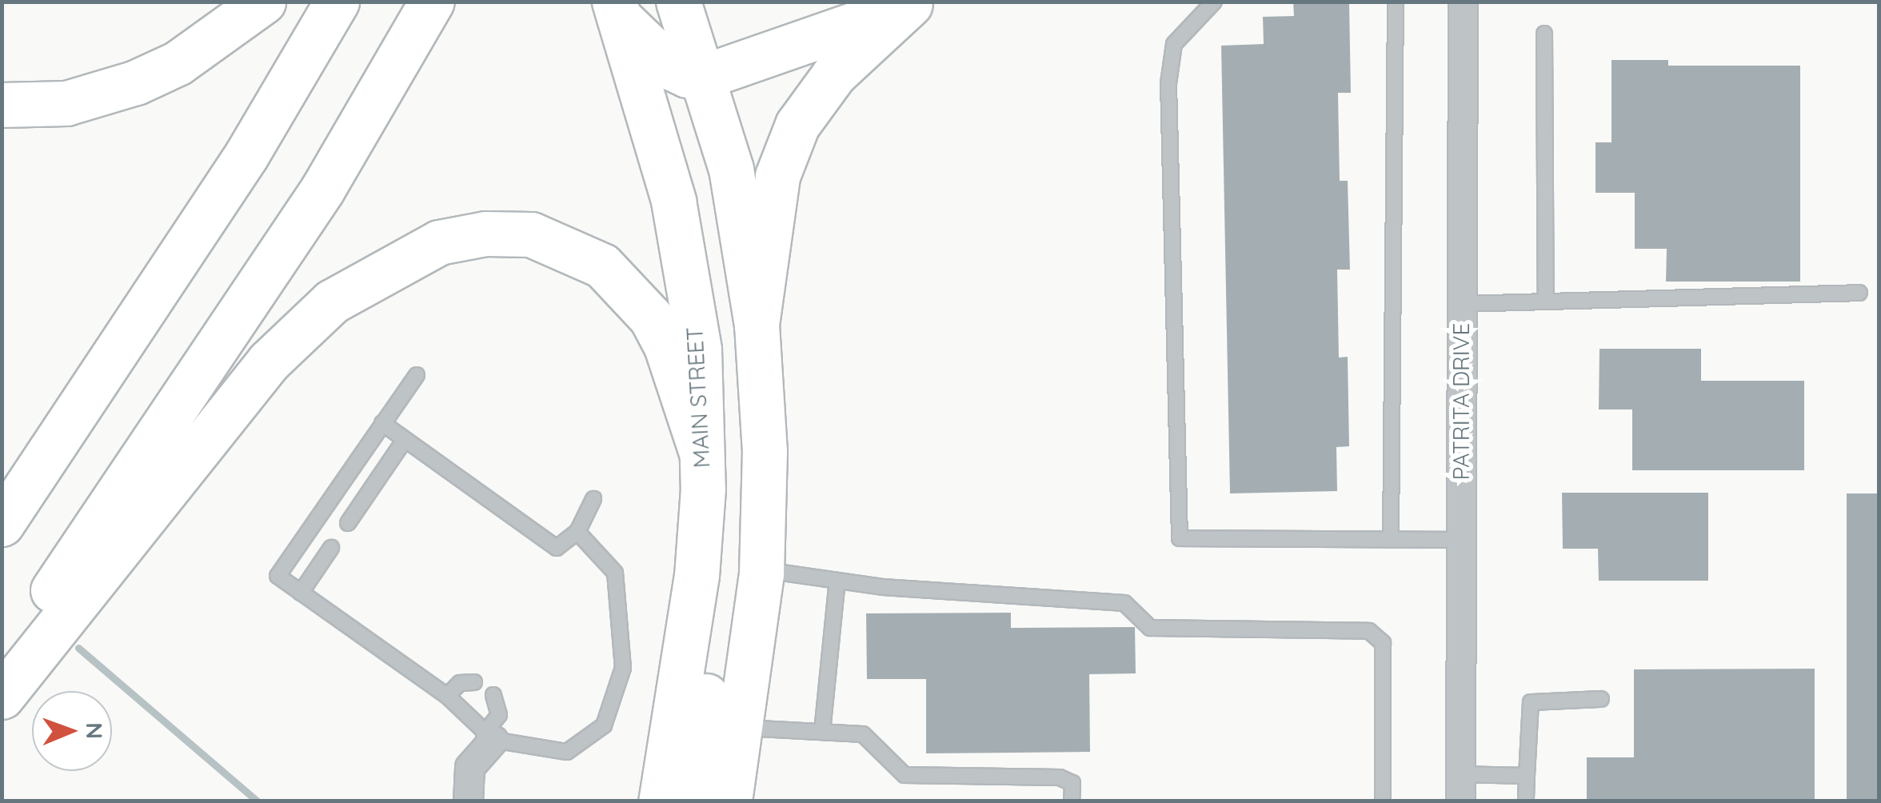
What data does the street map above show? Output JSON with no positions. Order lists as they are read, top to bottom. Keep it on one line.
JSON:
{"streets":{"main road":["MAIN STREET"],"street":["PATRITA DRIVE"]},"north":"right"}
